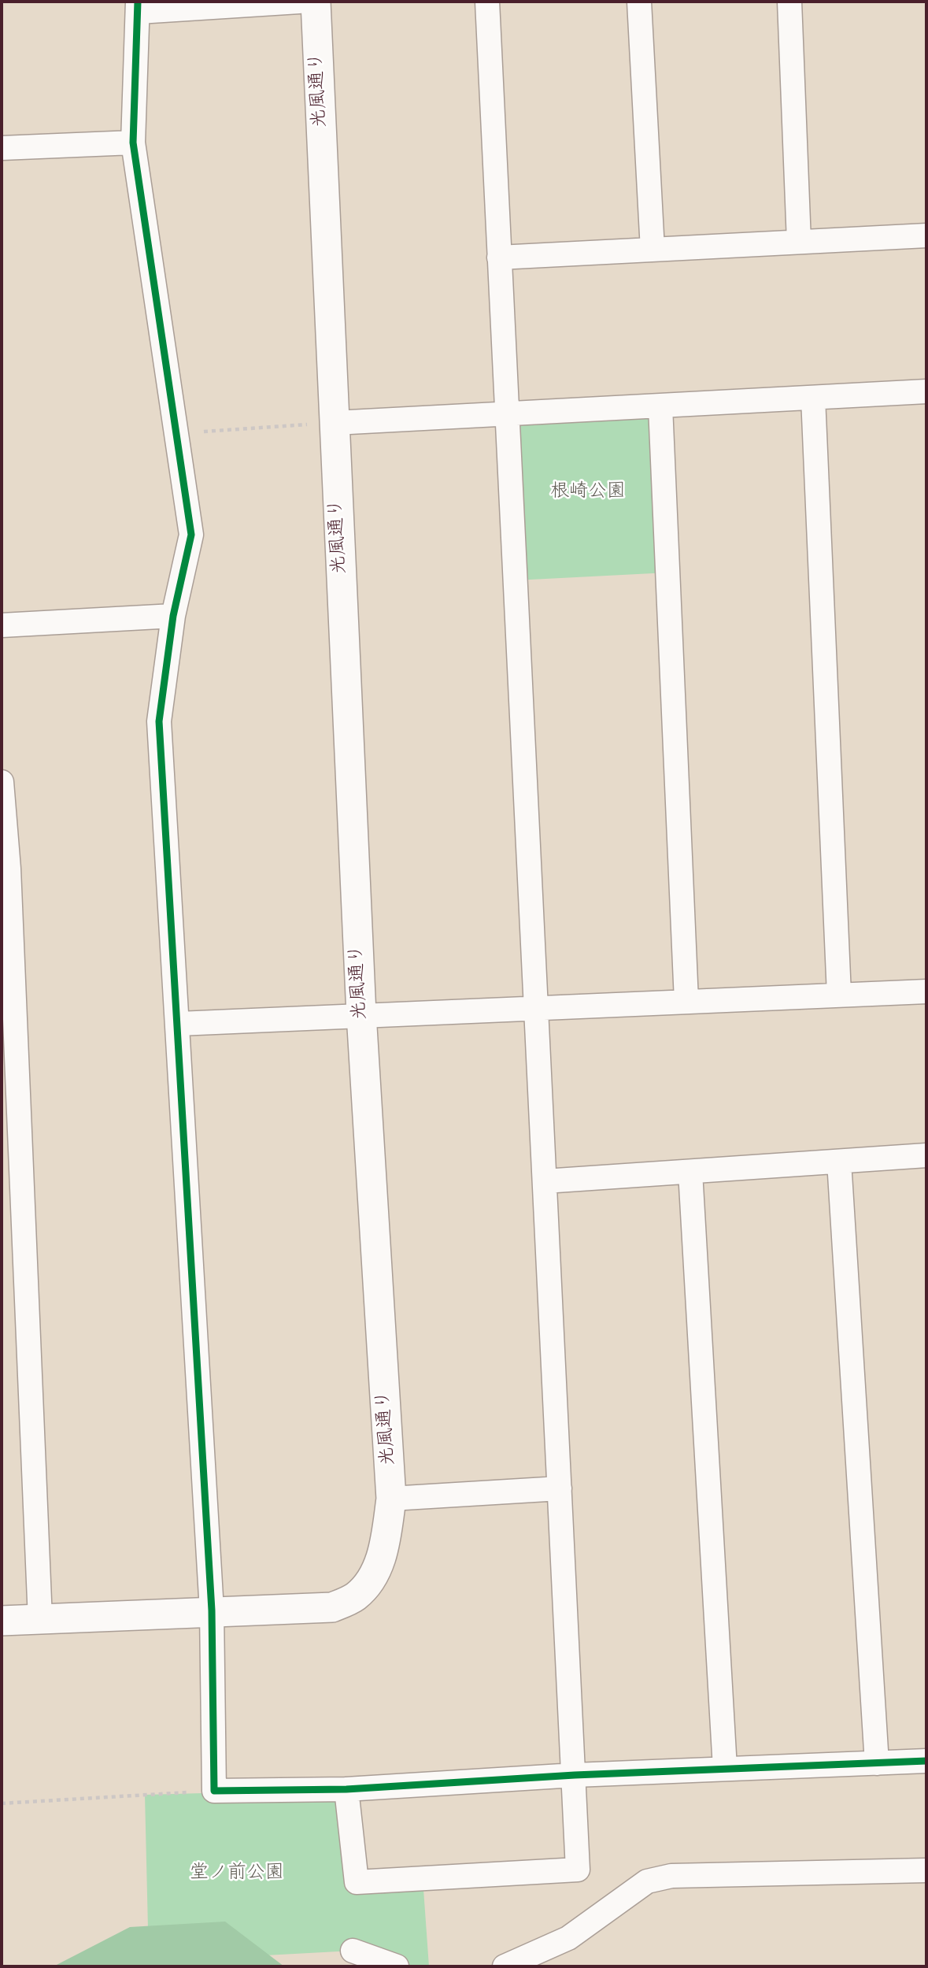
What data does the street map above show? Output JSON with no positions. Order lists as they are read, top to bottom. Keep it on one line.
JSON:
{"streets":{"street":["光風通り"]},"parks":["根崎公園","堂ノ前公園"]}
